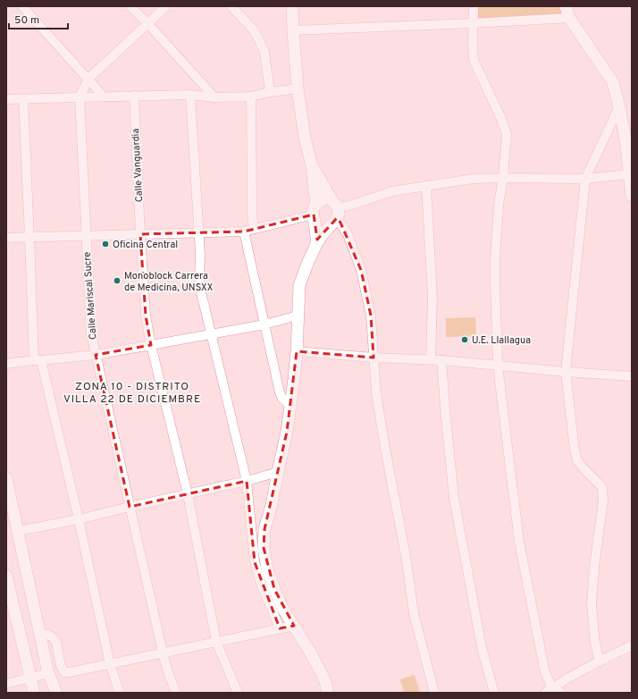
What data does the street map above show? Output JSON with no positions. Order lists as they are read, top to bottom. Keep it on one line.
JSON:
{"streets":{"street":["Calle Vanguardia","Calle Mariscal Sucre"]},"districts":["ZONA 10 - DISTRITO VILLA 22 DE DICIEMBRE"],"places":["Oficina Central","Monoblock Carrera de Medicina, UNSXX","U.E. Llallagua"],"scale_bar":"50 m"}
